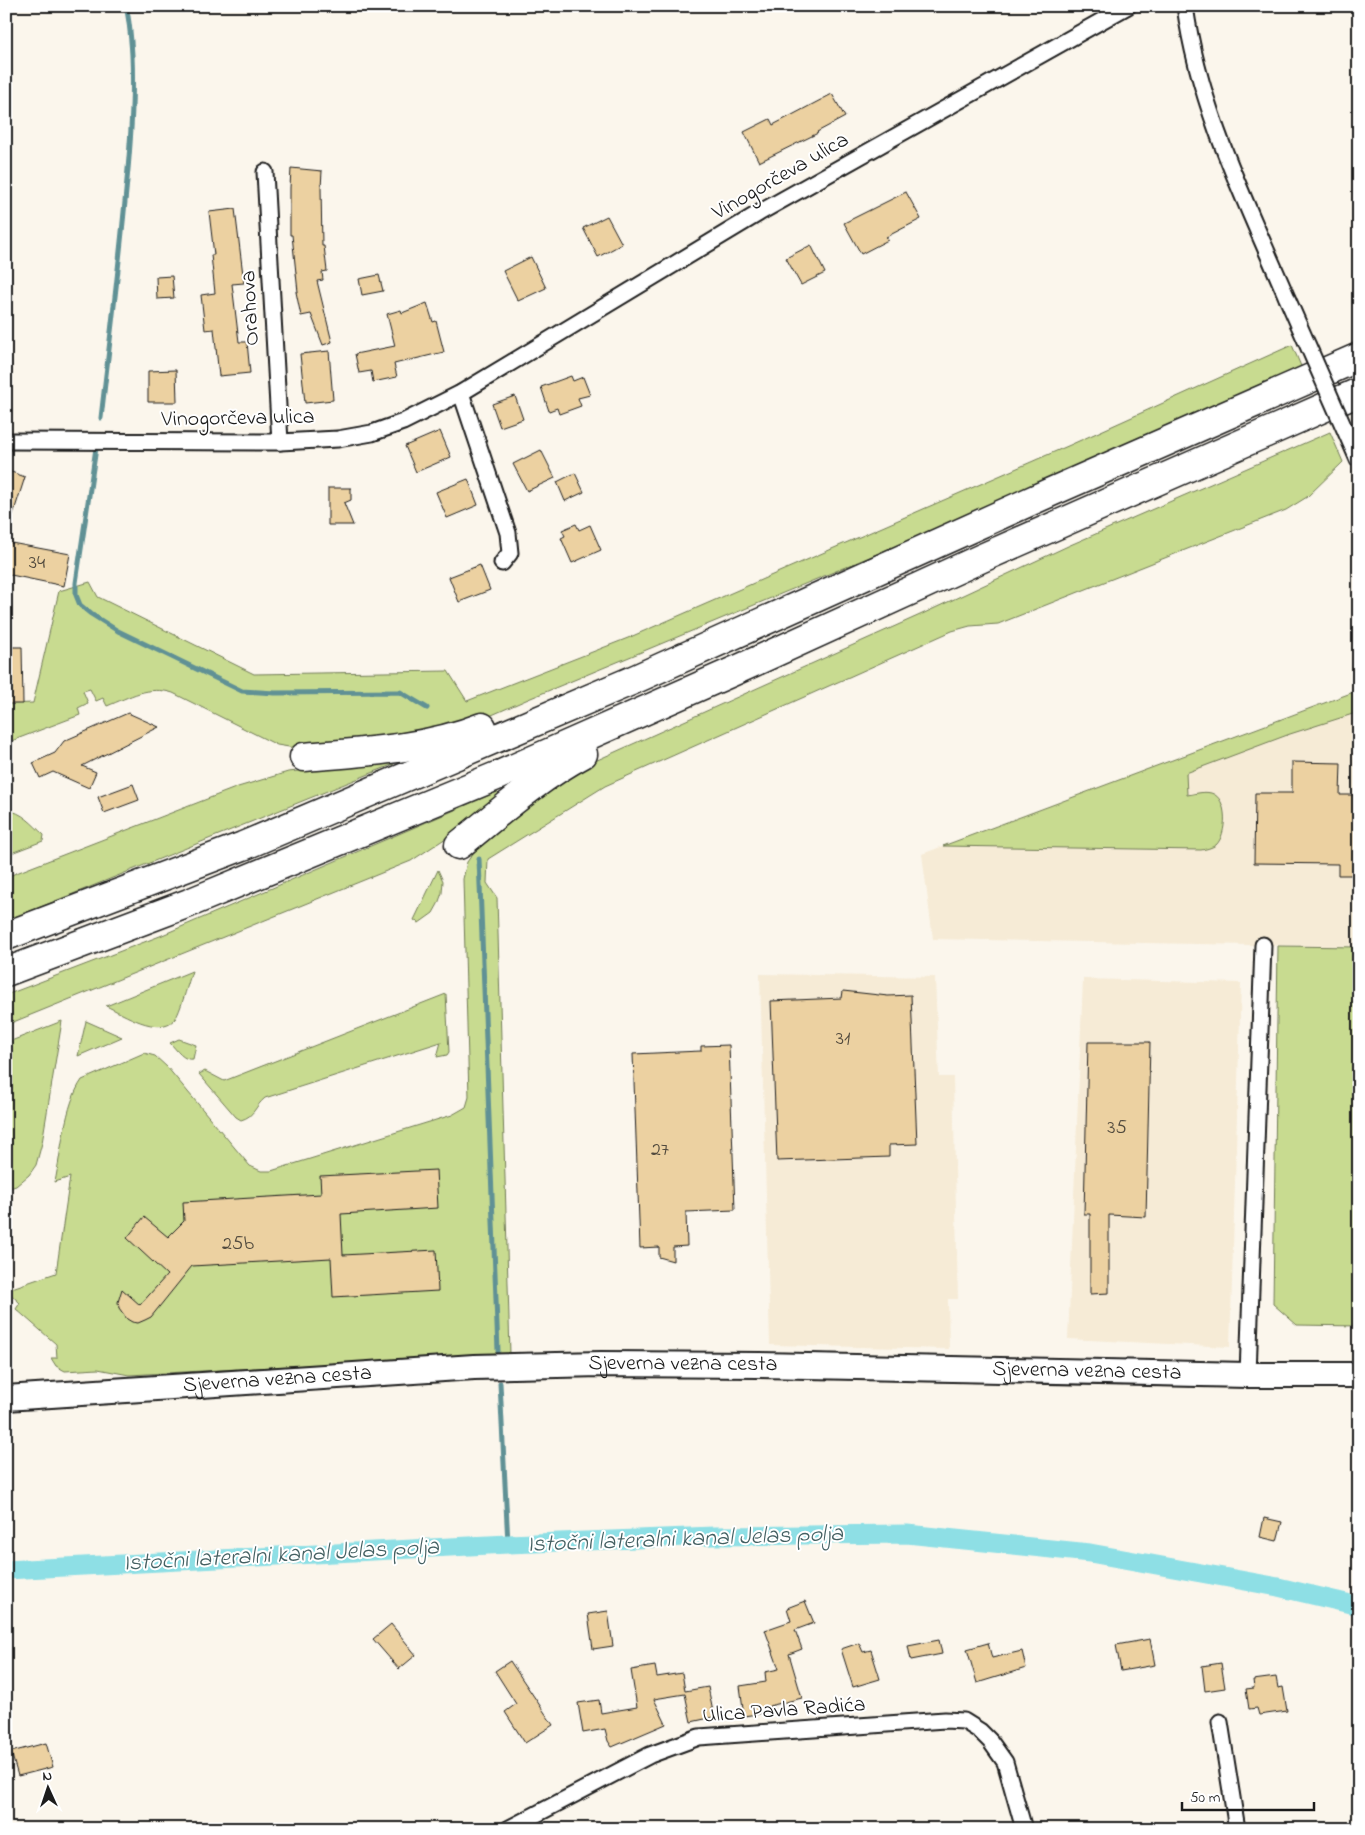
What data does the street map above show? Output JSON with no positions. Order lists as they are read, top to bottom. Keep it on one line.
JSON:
{"streets":{"main road":["Sjeverna vezna cesta"],"street":["Vinogorčeva ulica","Orahova","Ulica Pavla Radića"]},"crossings":[["Vinogorčeva ulica","Orahova"]],"water":["Istočni lateralni kanal Jelas polja"],"house_numbers":["34","31","35","27","25b"],"scale_bar":"50 m","north":"top"}
